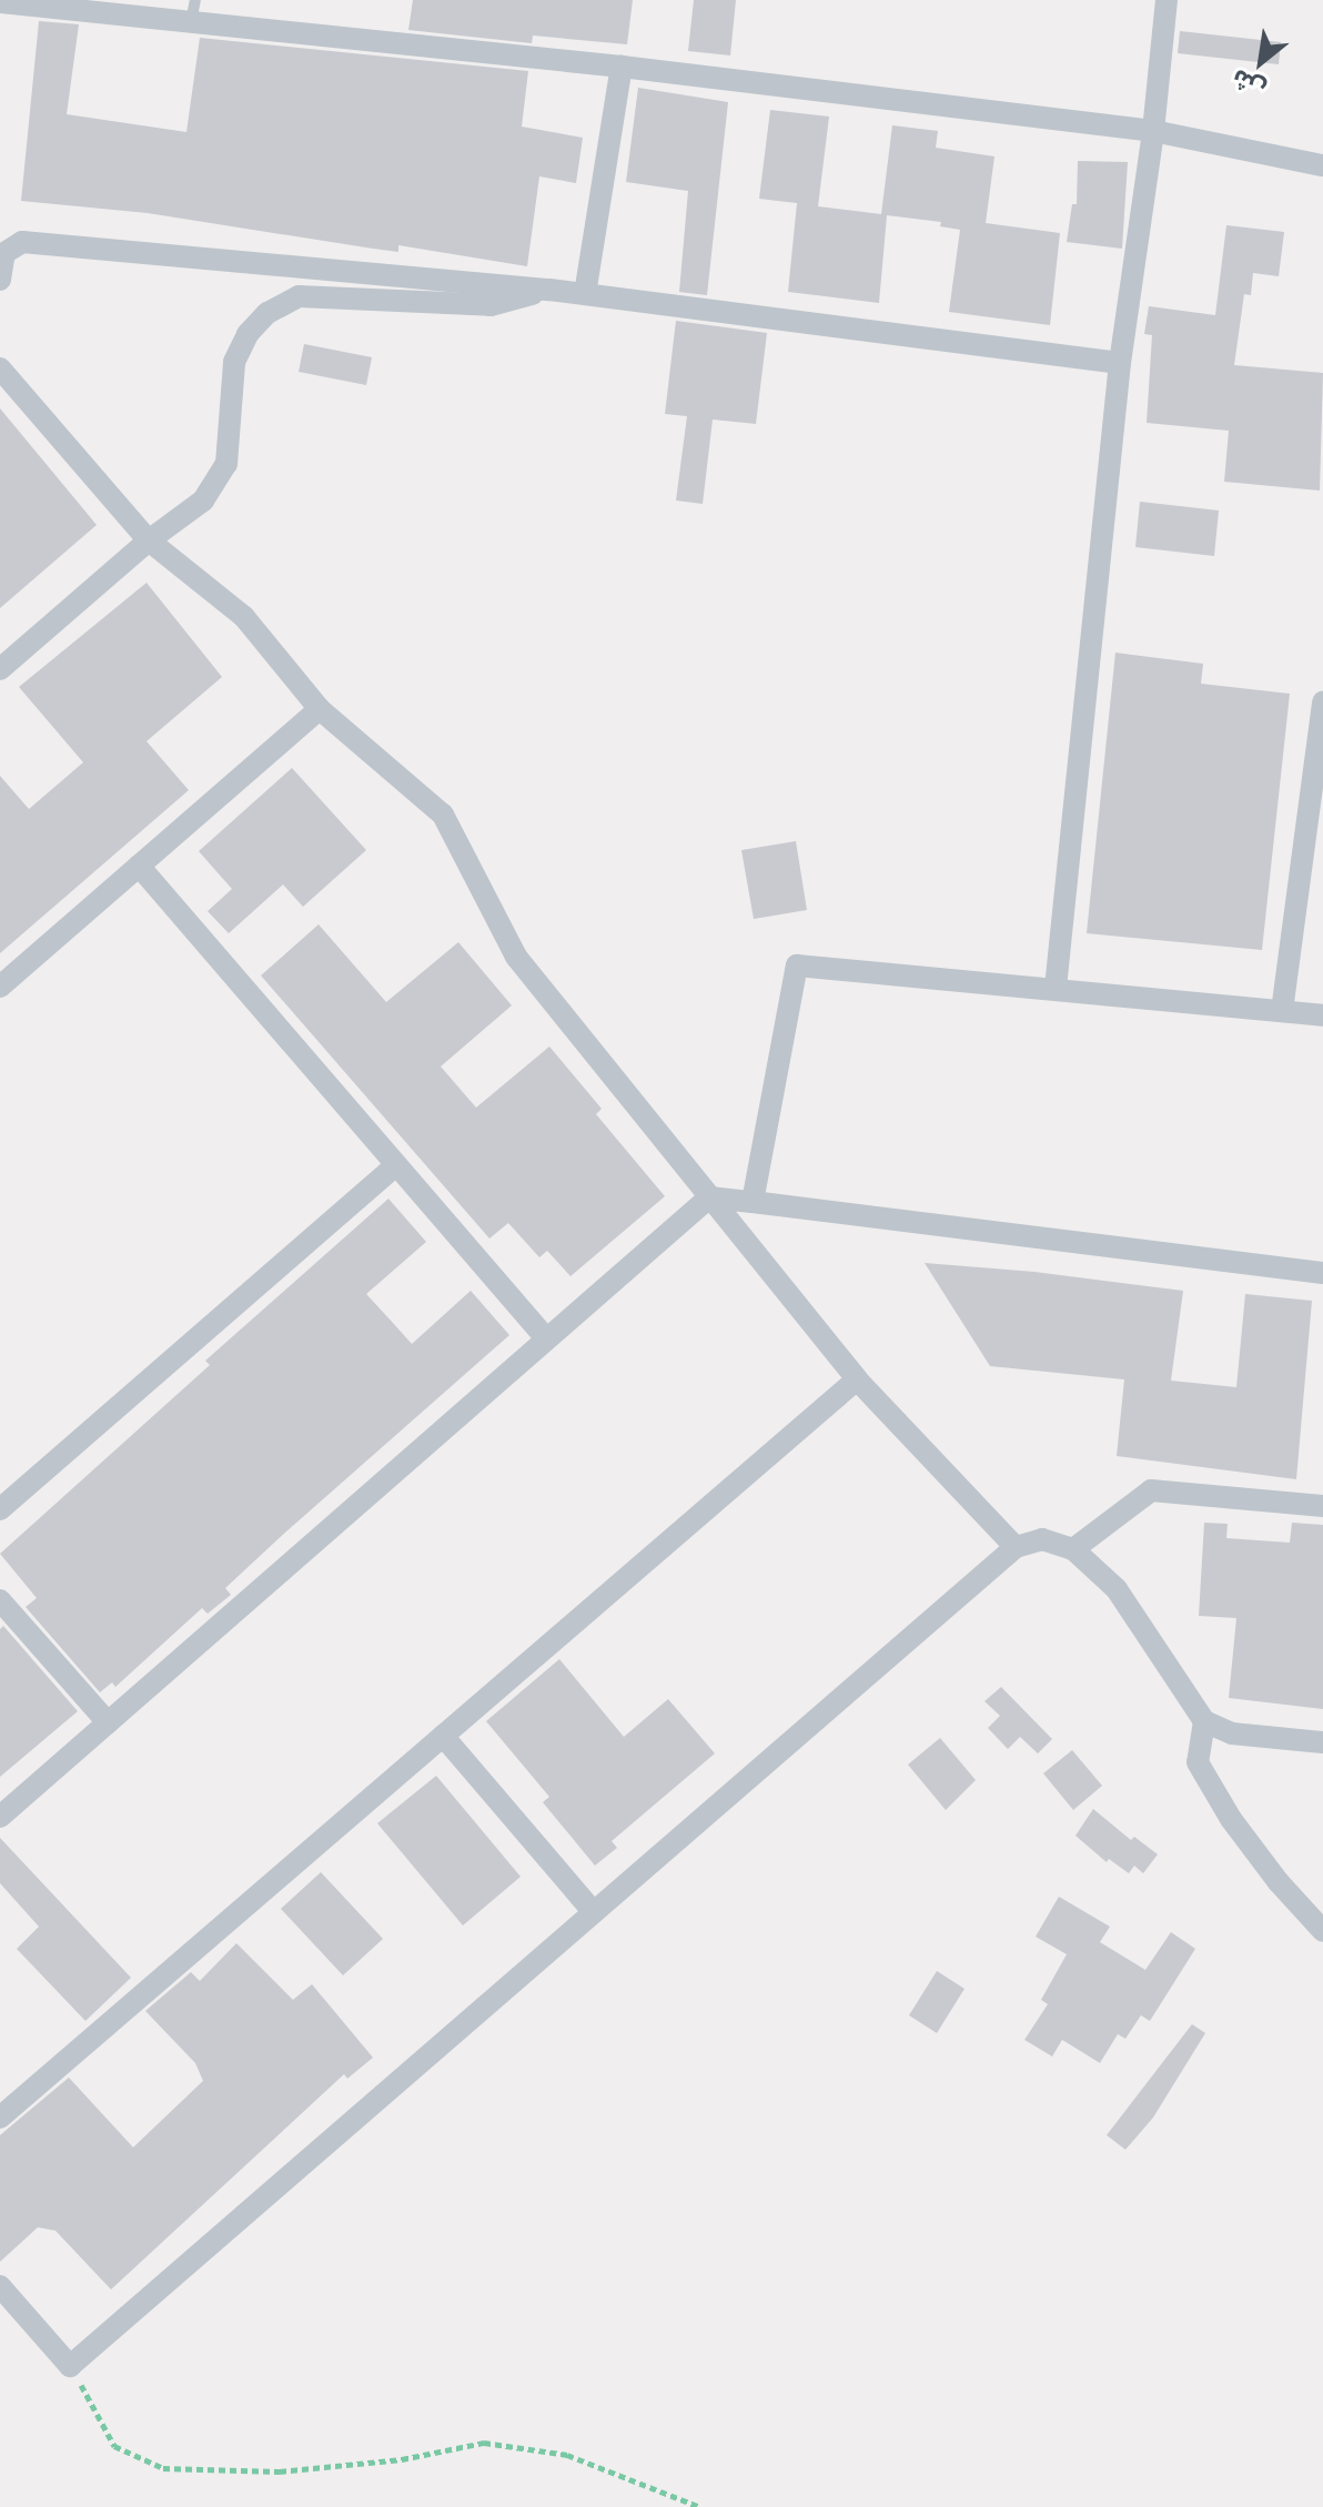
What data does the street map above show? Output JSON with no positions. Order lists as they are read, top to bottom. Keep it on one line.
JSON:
{"north":"bottom left"}
